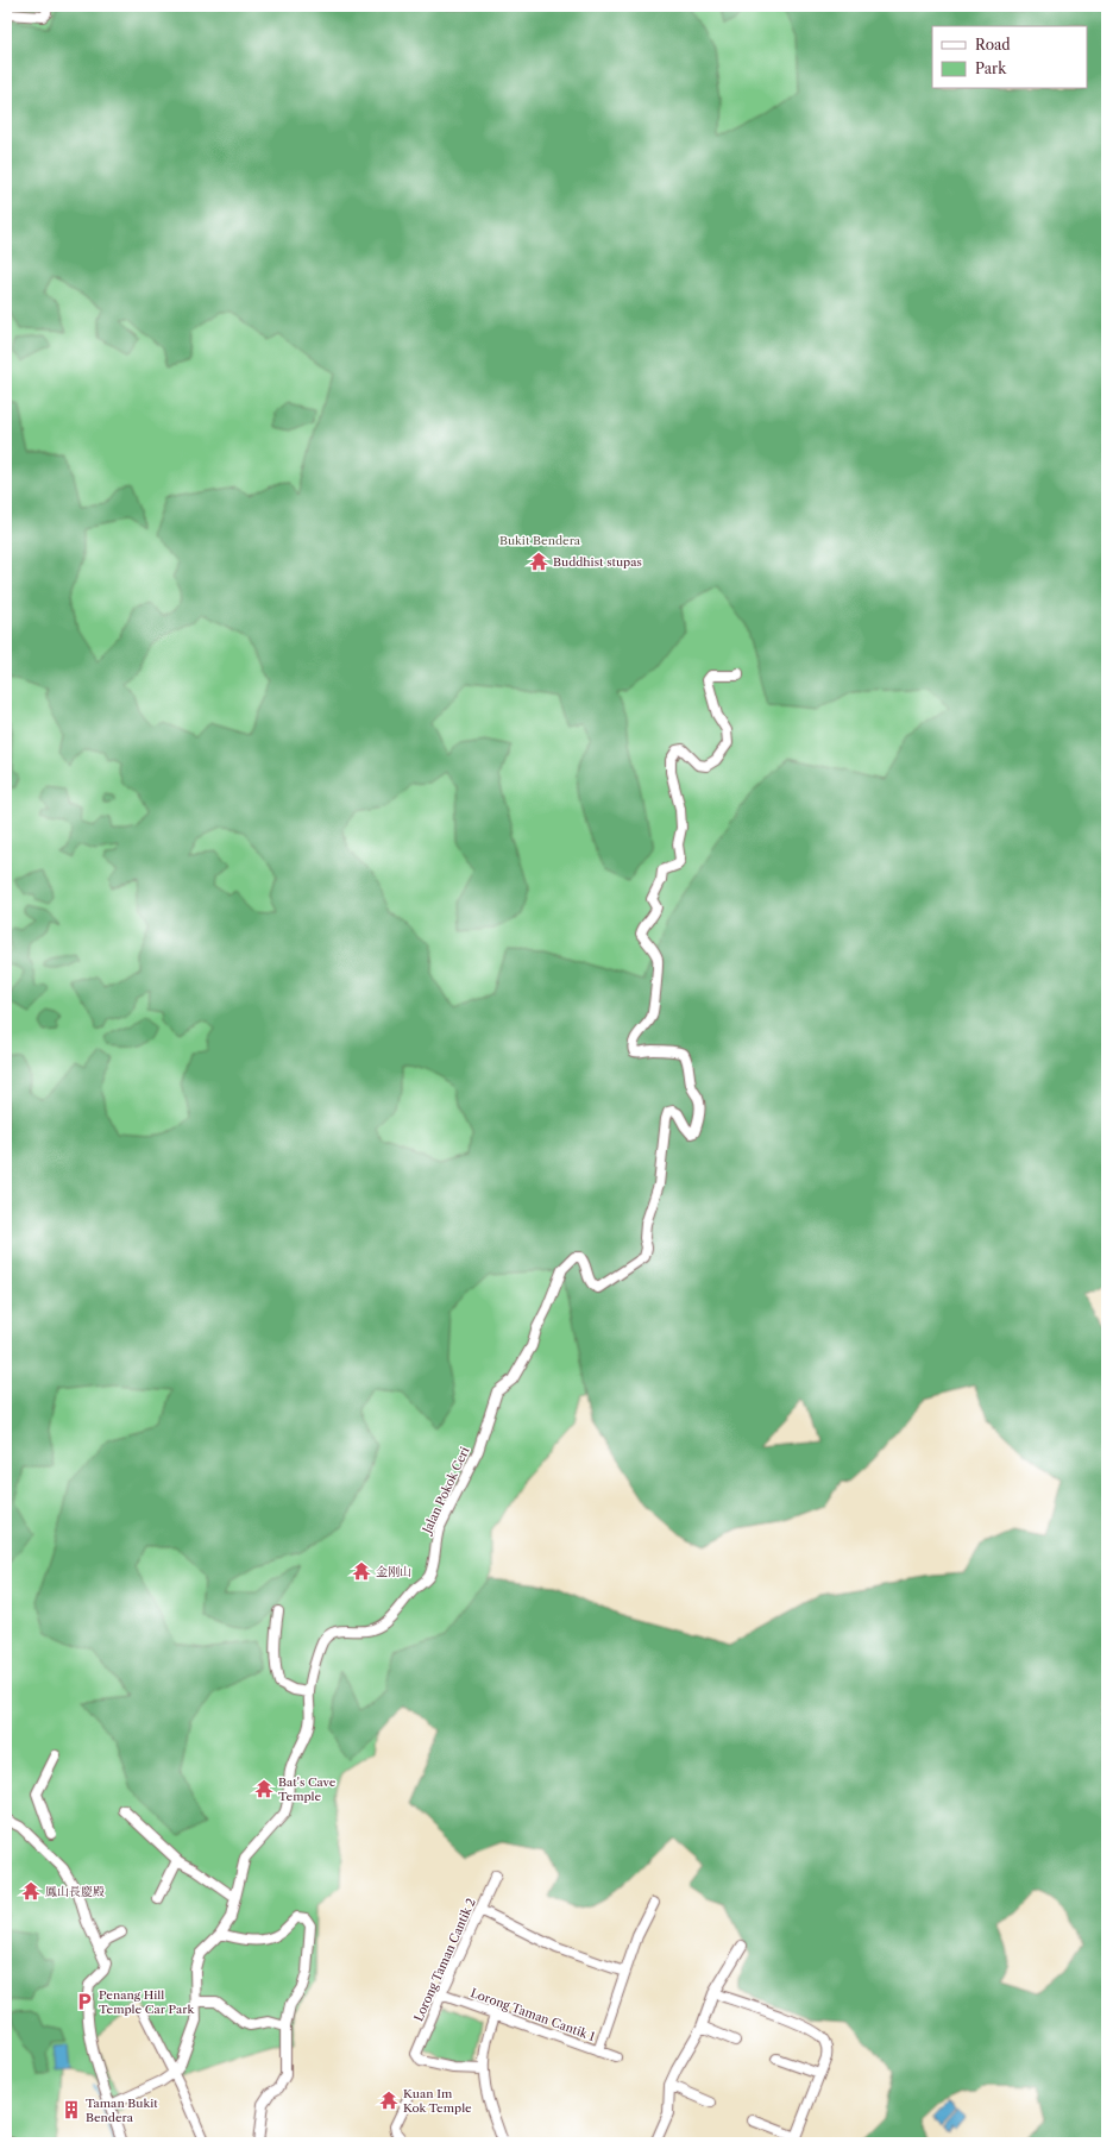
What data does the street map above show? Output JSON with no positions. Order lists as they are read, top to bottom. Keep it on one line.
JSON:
{"streets":{"street":["Jalan Pokok Ceri","Lorong Taman Cantik 2","Lorong Taman Cantik 1"]},"crossings":[["Lorong Taman Cantik 2","Lorong Taman Cantik 1"]],"parks":["Bukit Bendera"],"places":{"temple":["Buddhist stupas","金刚山","Bat's Cave Temple","鳳山長慶殿","Kuan Im Kok Temple"],"parking":["Penang Hill Temple Car Park"],"building":["Taman Bukit Bendera"]},"legend":["Road","Park"]}
